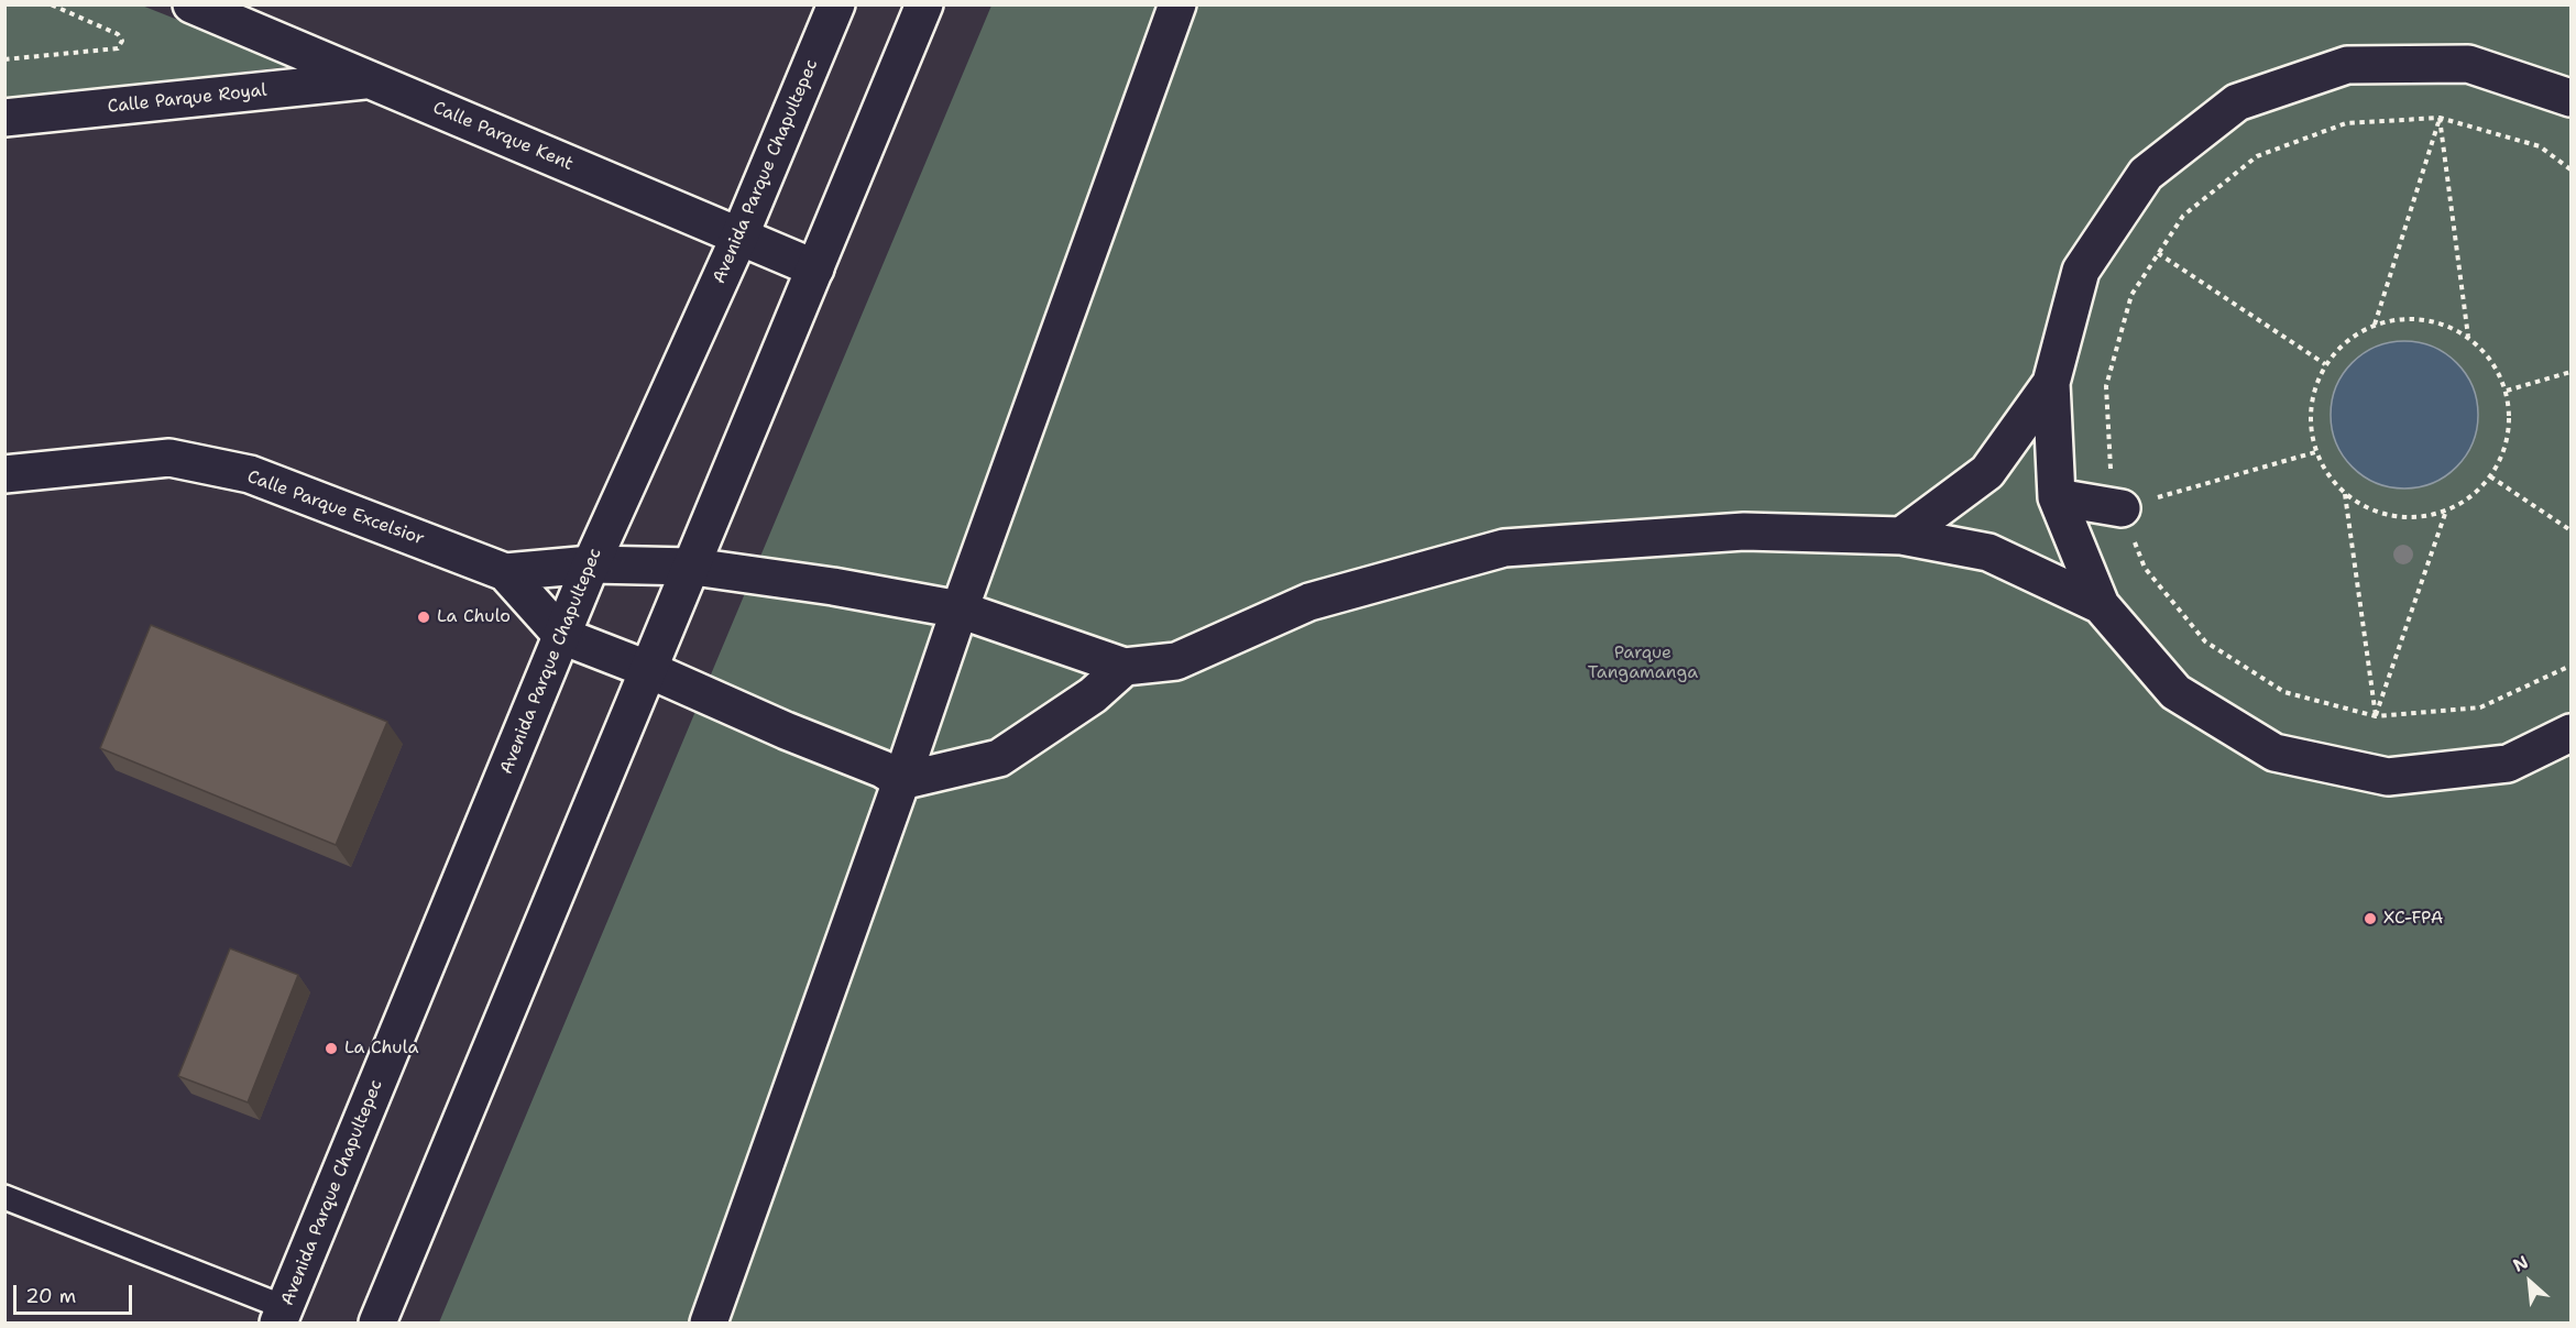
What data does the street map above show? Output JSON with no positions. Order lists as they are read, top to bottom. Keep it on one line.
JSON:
{"streets":{"street":["Calle Parque Royal","Calle Parque Kent","Avenida Parque Chapultepec","Calle Parque Excelsior"]},"crossings":[["Calle Parque Royal","Calle Parque Kent"],["Calle Parque Kent","Avenida Parque Chapultepec"],["Avenida Parque Chapultepec","Calle Parque Excelsior"]],"parks":["Parque Tangamanga"],"places":["La Chulo","XC-FPA","La Chula"],"scale_bar":"20 m","north":"top left"}
